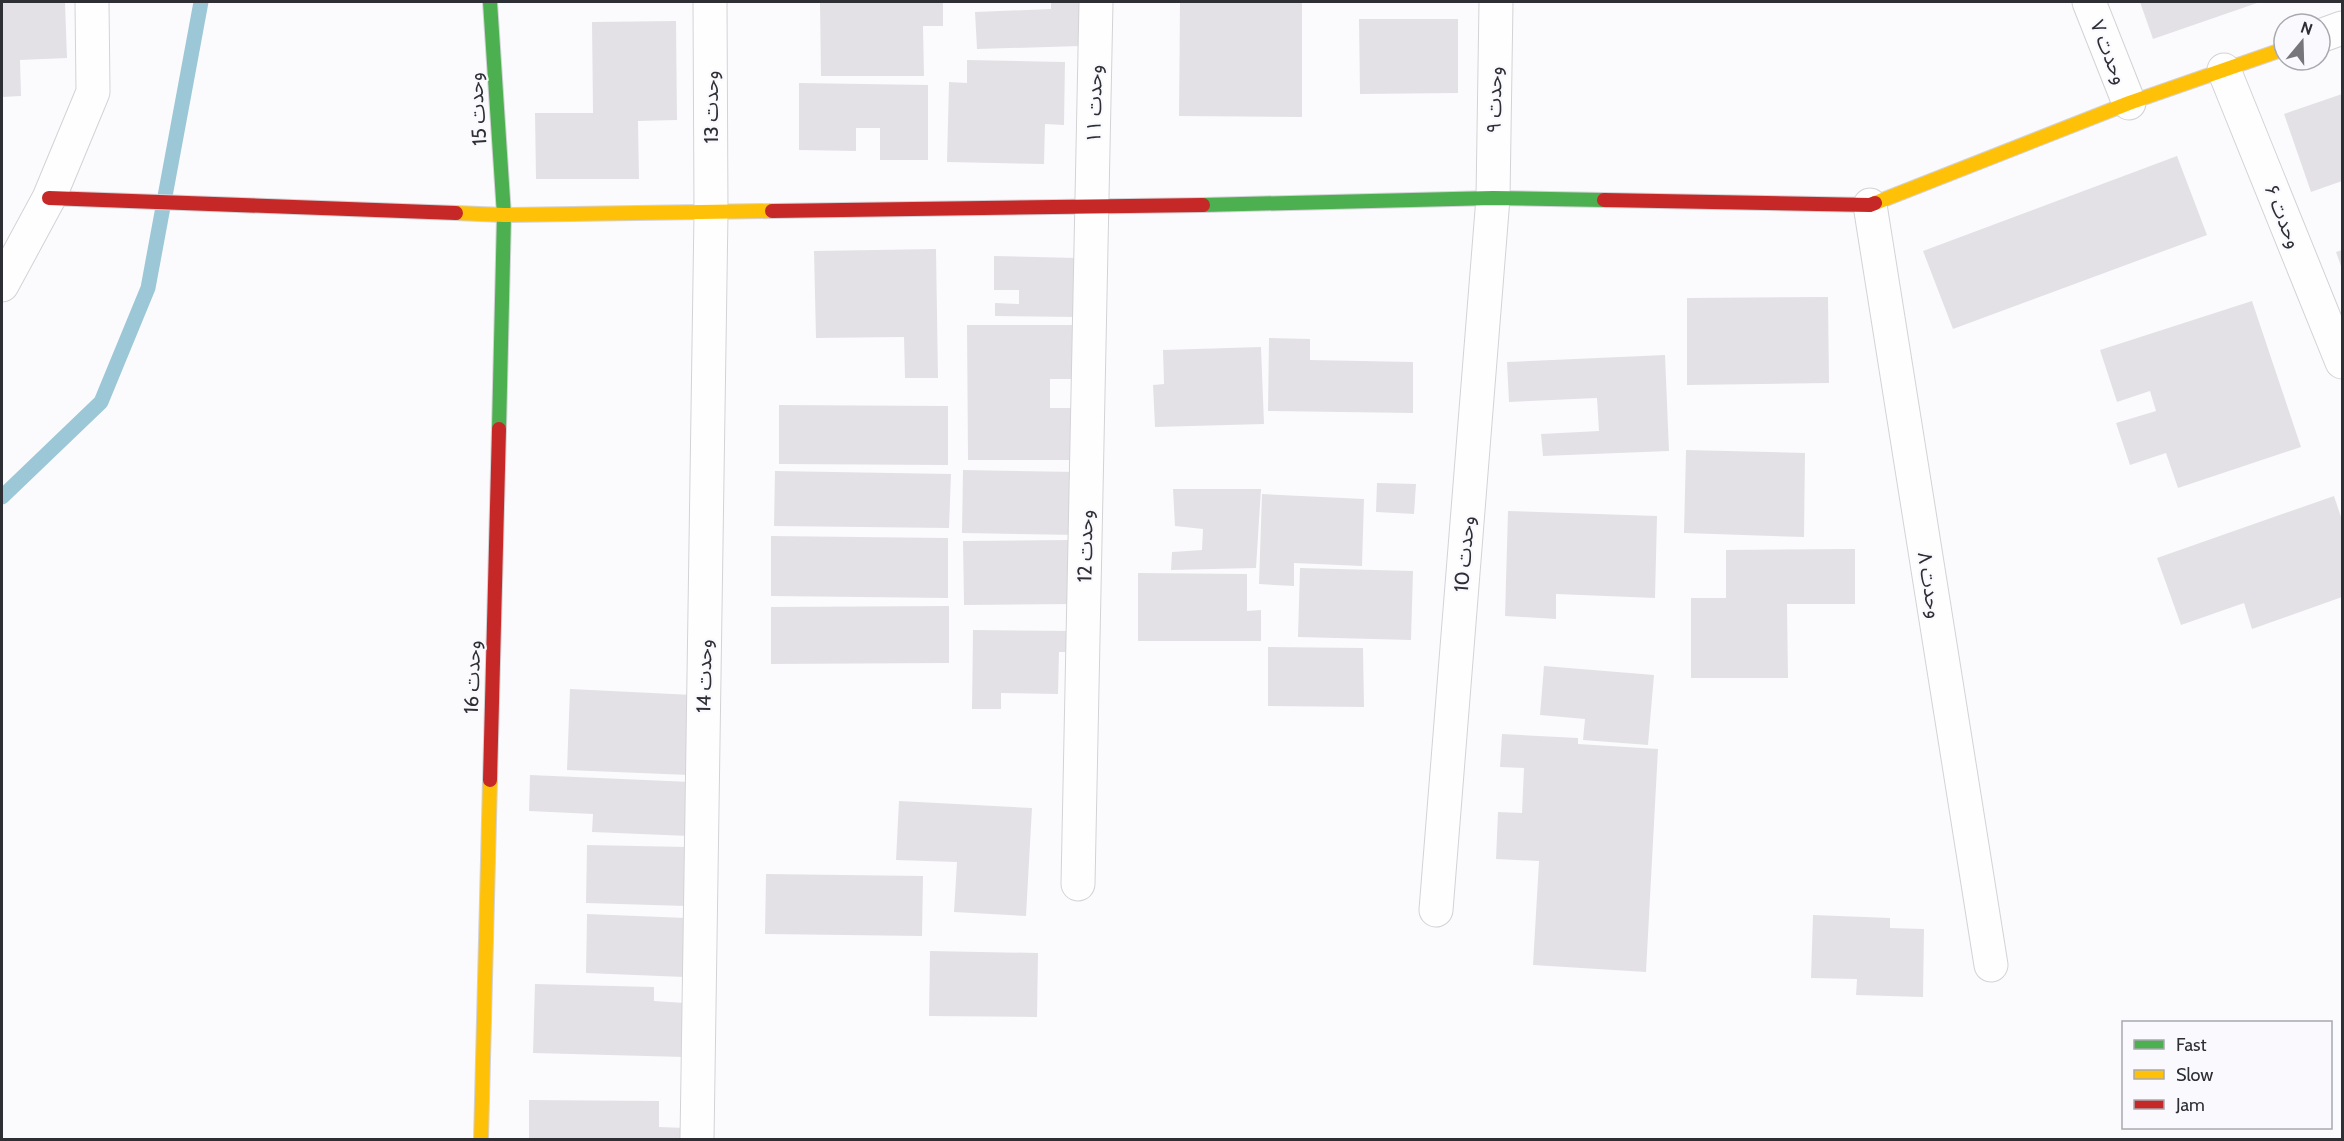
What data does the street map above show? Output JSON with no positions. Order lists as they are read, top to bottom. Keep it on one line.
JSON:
{"streets":{"street":["وحدت ۷","وحدت ۹","وحدت ۱۱","وحدت 13","وحدت 15","وحدت ۶","وحدت 12","وحدت 10","وحدت ۸","وحدت 14","وحدت 16"]},"crossings":[["وحدت ۹","وحدت 10"],["وحدت ۱۱","وحدت 12"],["وحدت 13","وحدت 14"],["وحدت 15","وحدت 16"]],"legend":["Fast","Slow","Jam"],"north":"top"}
